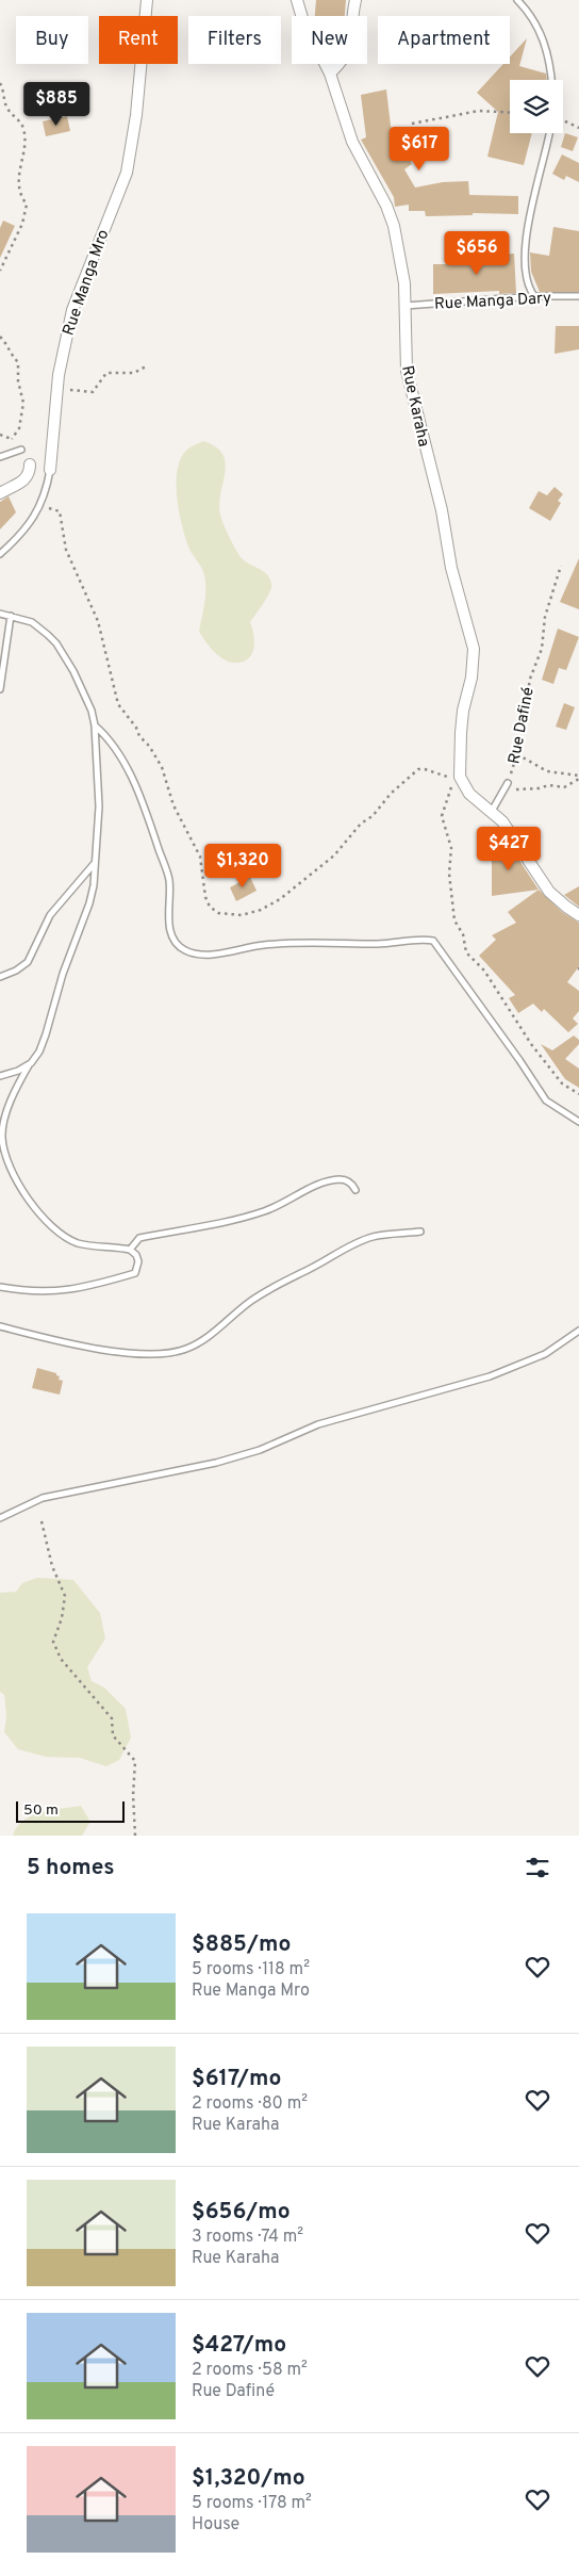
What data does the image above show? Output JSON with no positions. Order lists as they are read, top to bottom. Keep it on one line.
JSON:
{"streets":{"street":["Rue Manga Mro","Rue Karaha"],"lane":["Rue Manga Dary","Rue Dafiné"]},"crossings":[["Rue Manga Dary","Rue Karaha"]],"scale_bar":"50 m","page":{"chip":["Buy","Rent","Filters","New","Apartment"],"price":["$885","$617","$656","$427","$1,320"],"scale":"50 m","heading":"5 homes","list":[{"name":"$885/mo","note":"5 rooms · 118 m² · Rue Manga Mro"},{"name":"$617/mo","note":"2 rooms · 80 m² · Rue Karaha"},{"name":"$656/mo","note":"3 rooms · 74 m² · Rue Karaha"},{"name":"$427/mo","note":"2 rooms · 58 m² · Rue Dafiné"},{"name":"$1,320/mo","note":"5 rooms · 178 m² · House"}]}}
